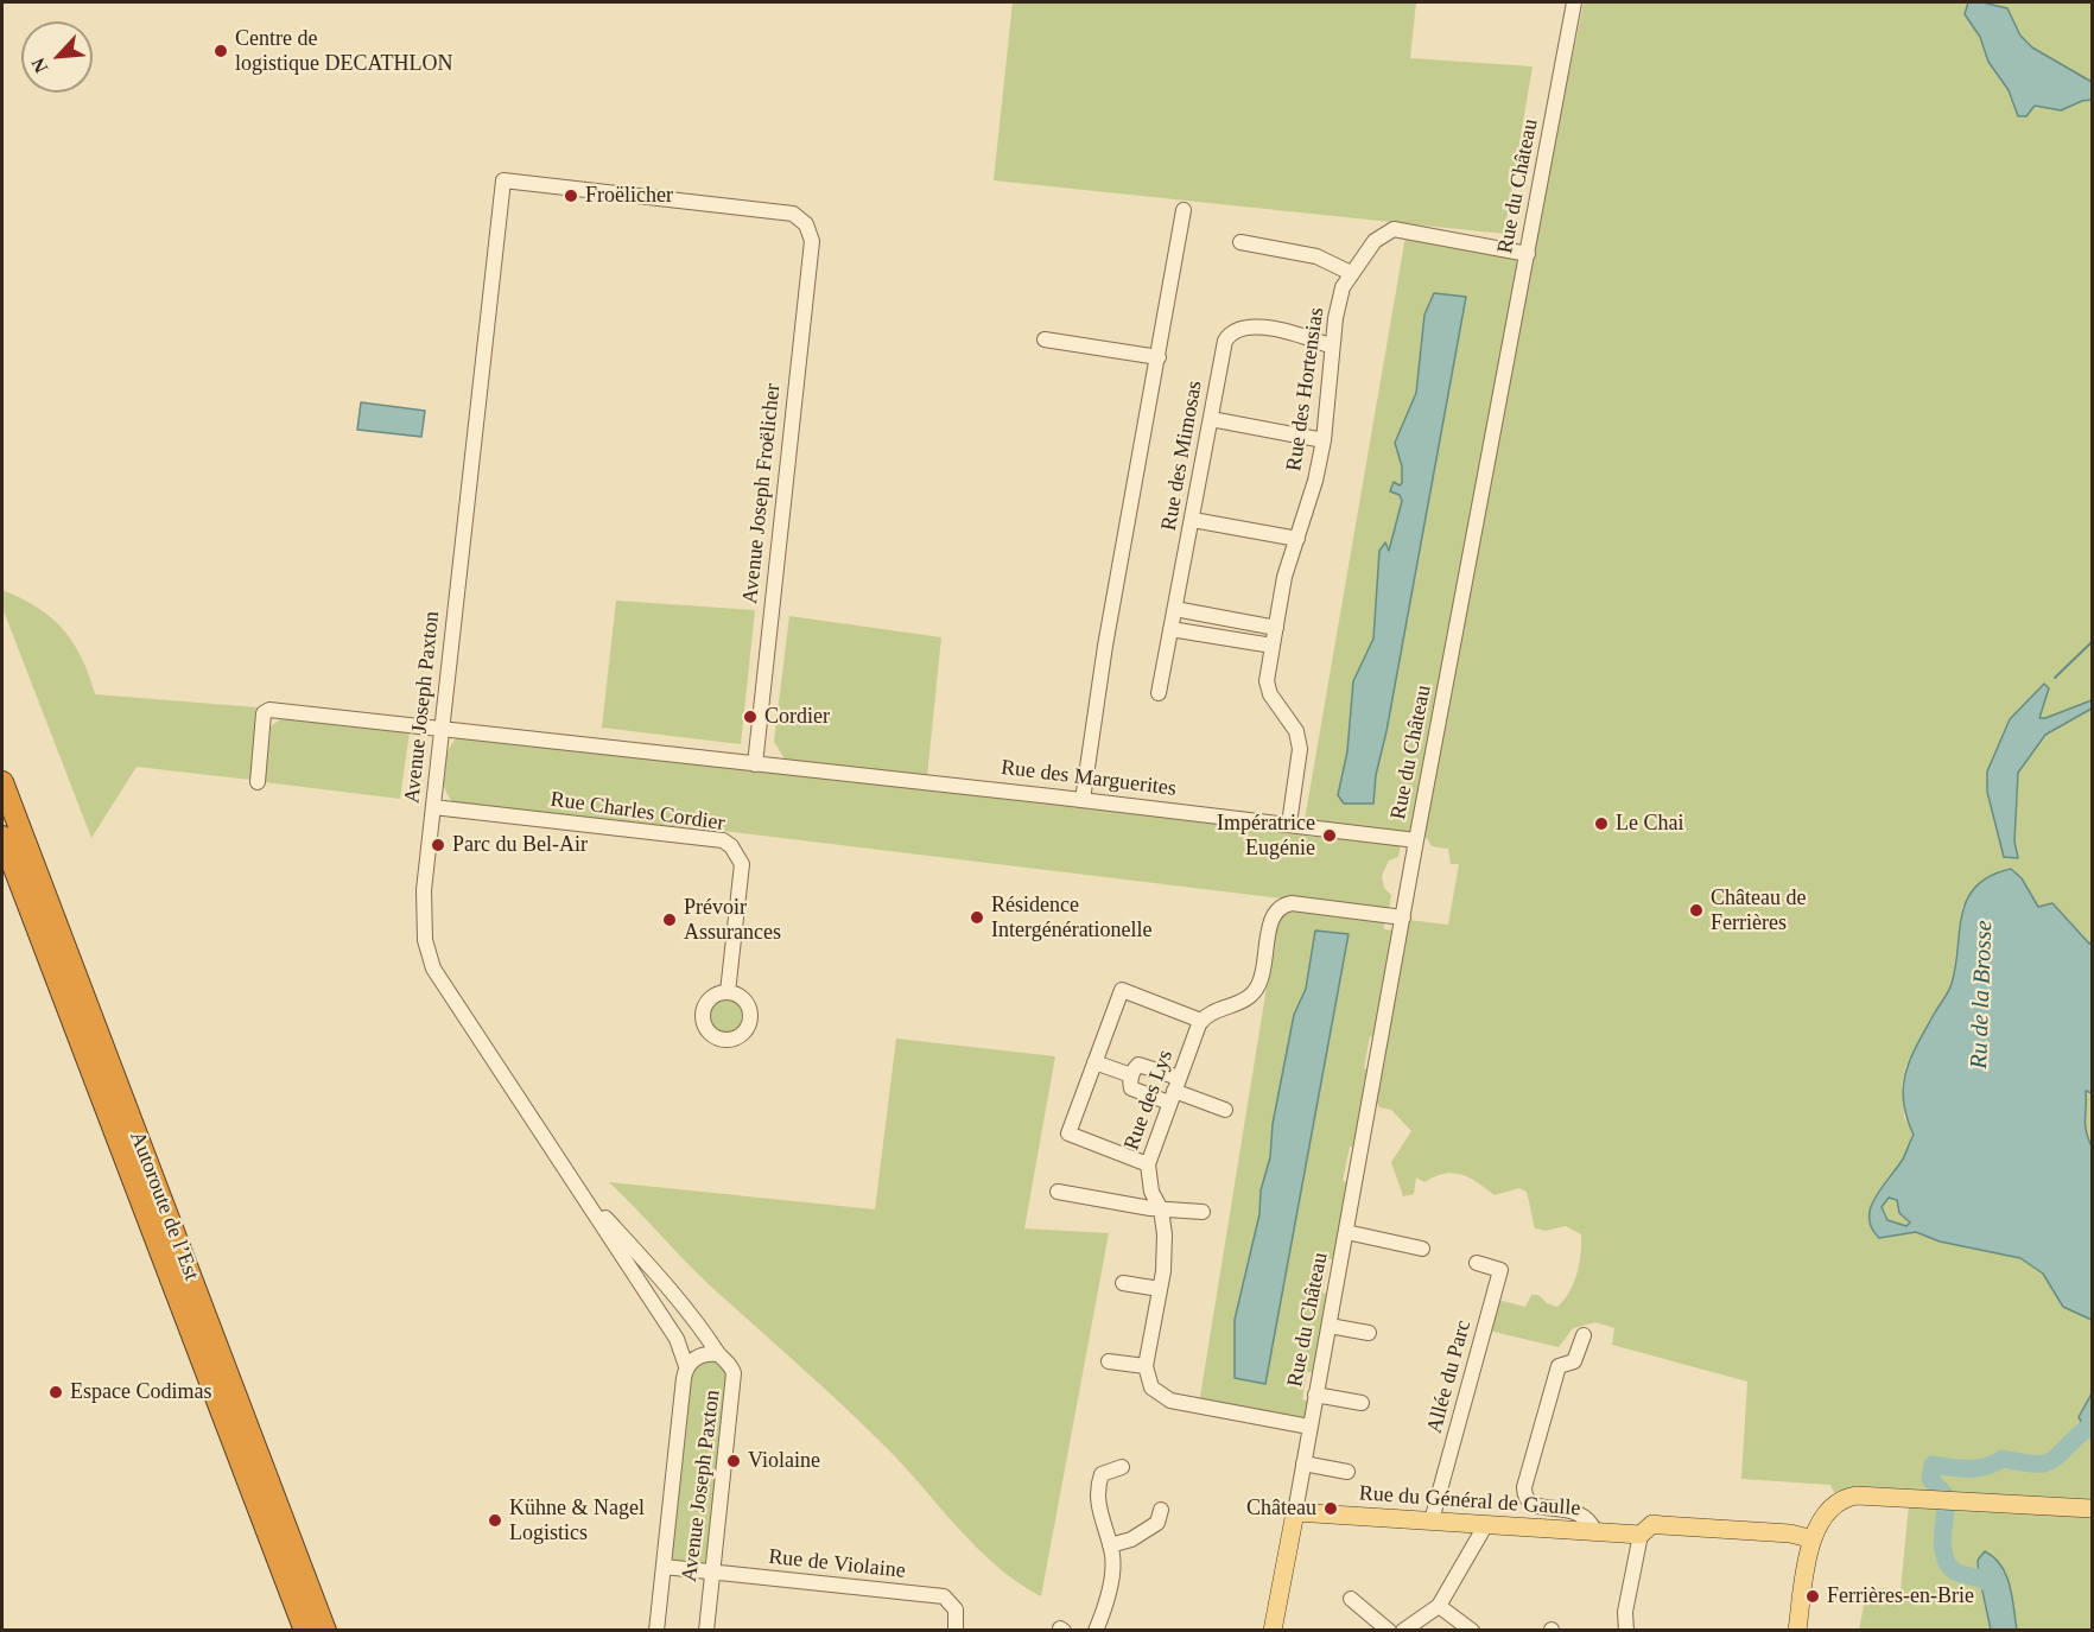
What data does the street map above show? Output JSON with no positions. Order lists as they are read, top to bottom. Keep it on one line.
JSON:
{"streets":{"highway":["Autoroute de l’Est"],"main road":["Rue du Général de Gaulle"],"street":["Rue du Château","Rue des Hortensias","Rue des Mimosas","Avenue Joseph Froëlicher","Avenue Joseph Paxton","Rue des Marguerites","Rue Charles Cordier","Rue des Lys","Allée du Parc","Rue de Violaine"]},"crossings":[["Rue du Château","Rue des Hortensias"],["Rue du Château","Rue des Marguerites"],["Rue du Château","Rue du Général de Gaulle"],["Rue des Hortensias","Rue des Mimosas"],["Rue des Hortensias","Rue des Marguerites"],["Avenue Joseph Froëlicher","Avenue Joseph Paxton"],["Avenue Joseph Froëlicher","Rue des Marguerites"],["Avenue Joseph Paxton","Rue Charles Cordier"],["Avenue Joseph Paxton","Rue de Violaine"],["Allée du Parc","Rue du Général de Gaulle"]],"water":["Ru de la Brosse"],"places":["Centre de logistique DECATHLON","Froëlicher","Cordier","Le Chai","Impératrice Eugénie","Parc du Bel-Air","Château de Ferrières","Résidence Intergénérationelle","Prévoir Assurances","Espace Codimas","Violaine","Château","Kühne & Nagel Logistics","Ferrières-en-Brie"],"north":"bottom left"}
